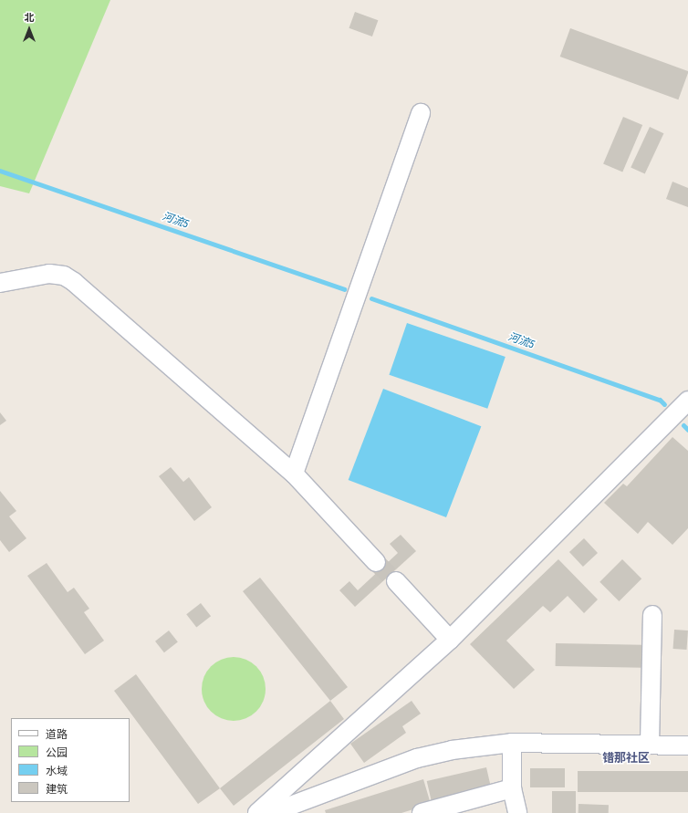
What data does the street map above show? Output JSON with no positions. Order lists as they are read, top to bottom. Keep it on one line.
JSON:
{"districts":["错那社区"],"water":["河流5"],"legend":["道路","公园","水域","建筑"],"north":"top"}
